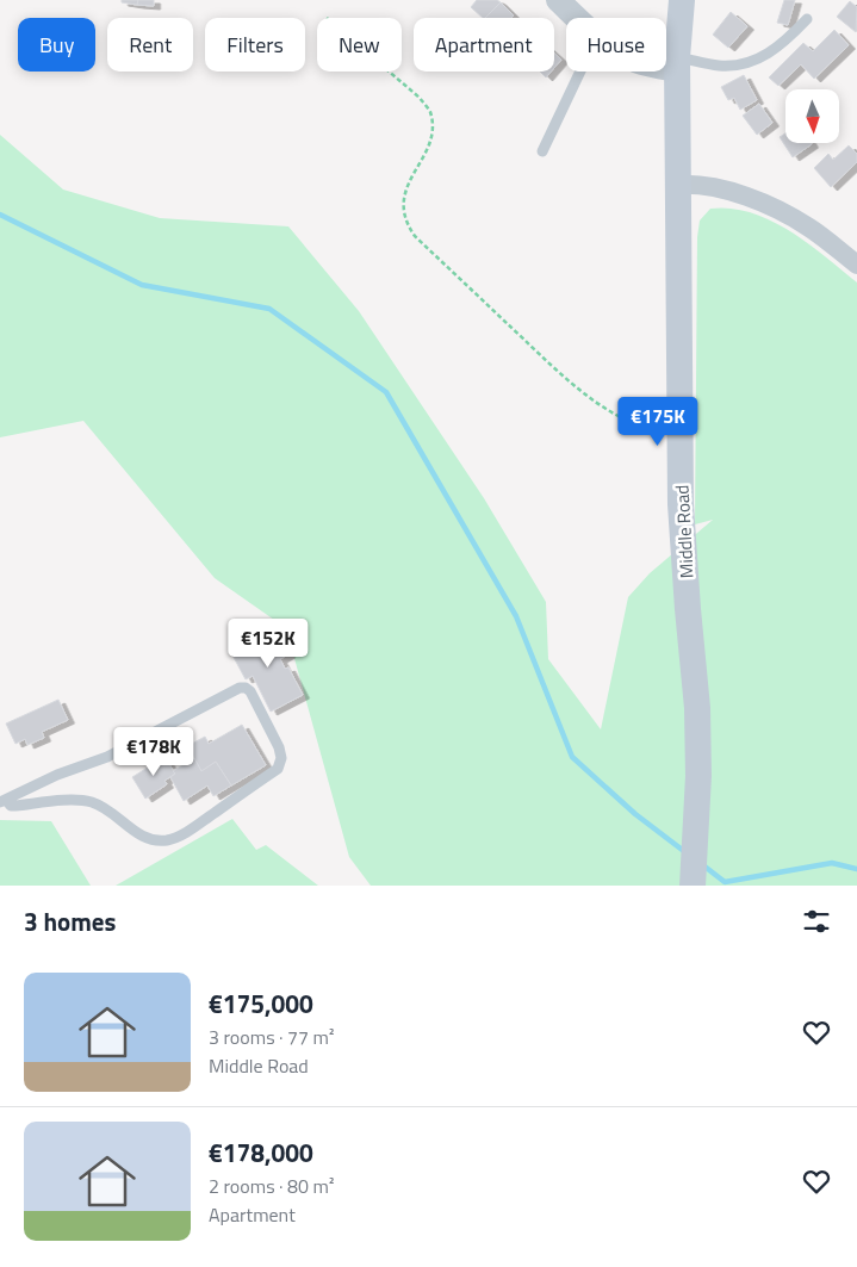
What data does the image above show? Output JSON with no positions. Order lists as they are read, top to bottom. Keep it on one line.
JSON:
{"streets":{"main road":["Middle Road"]},"north":"bottom","page":{"chip":["Buy","Rent","Filters","New","Apartment","House"],"price":["€175K","€152K","€178K"],"heading":"3 homes","list":[{"name":"€175,000","note":"3 rooms · 77 m² · Middle Road"},{"name":"€178,000","note":"2 rooms · 80 m² · Apartment"}]}}
